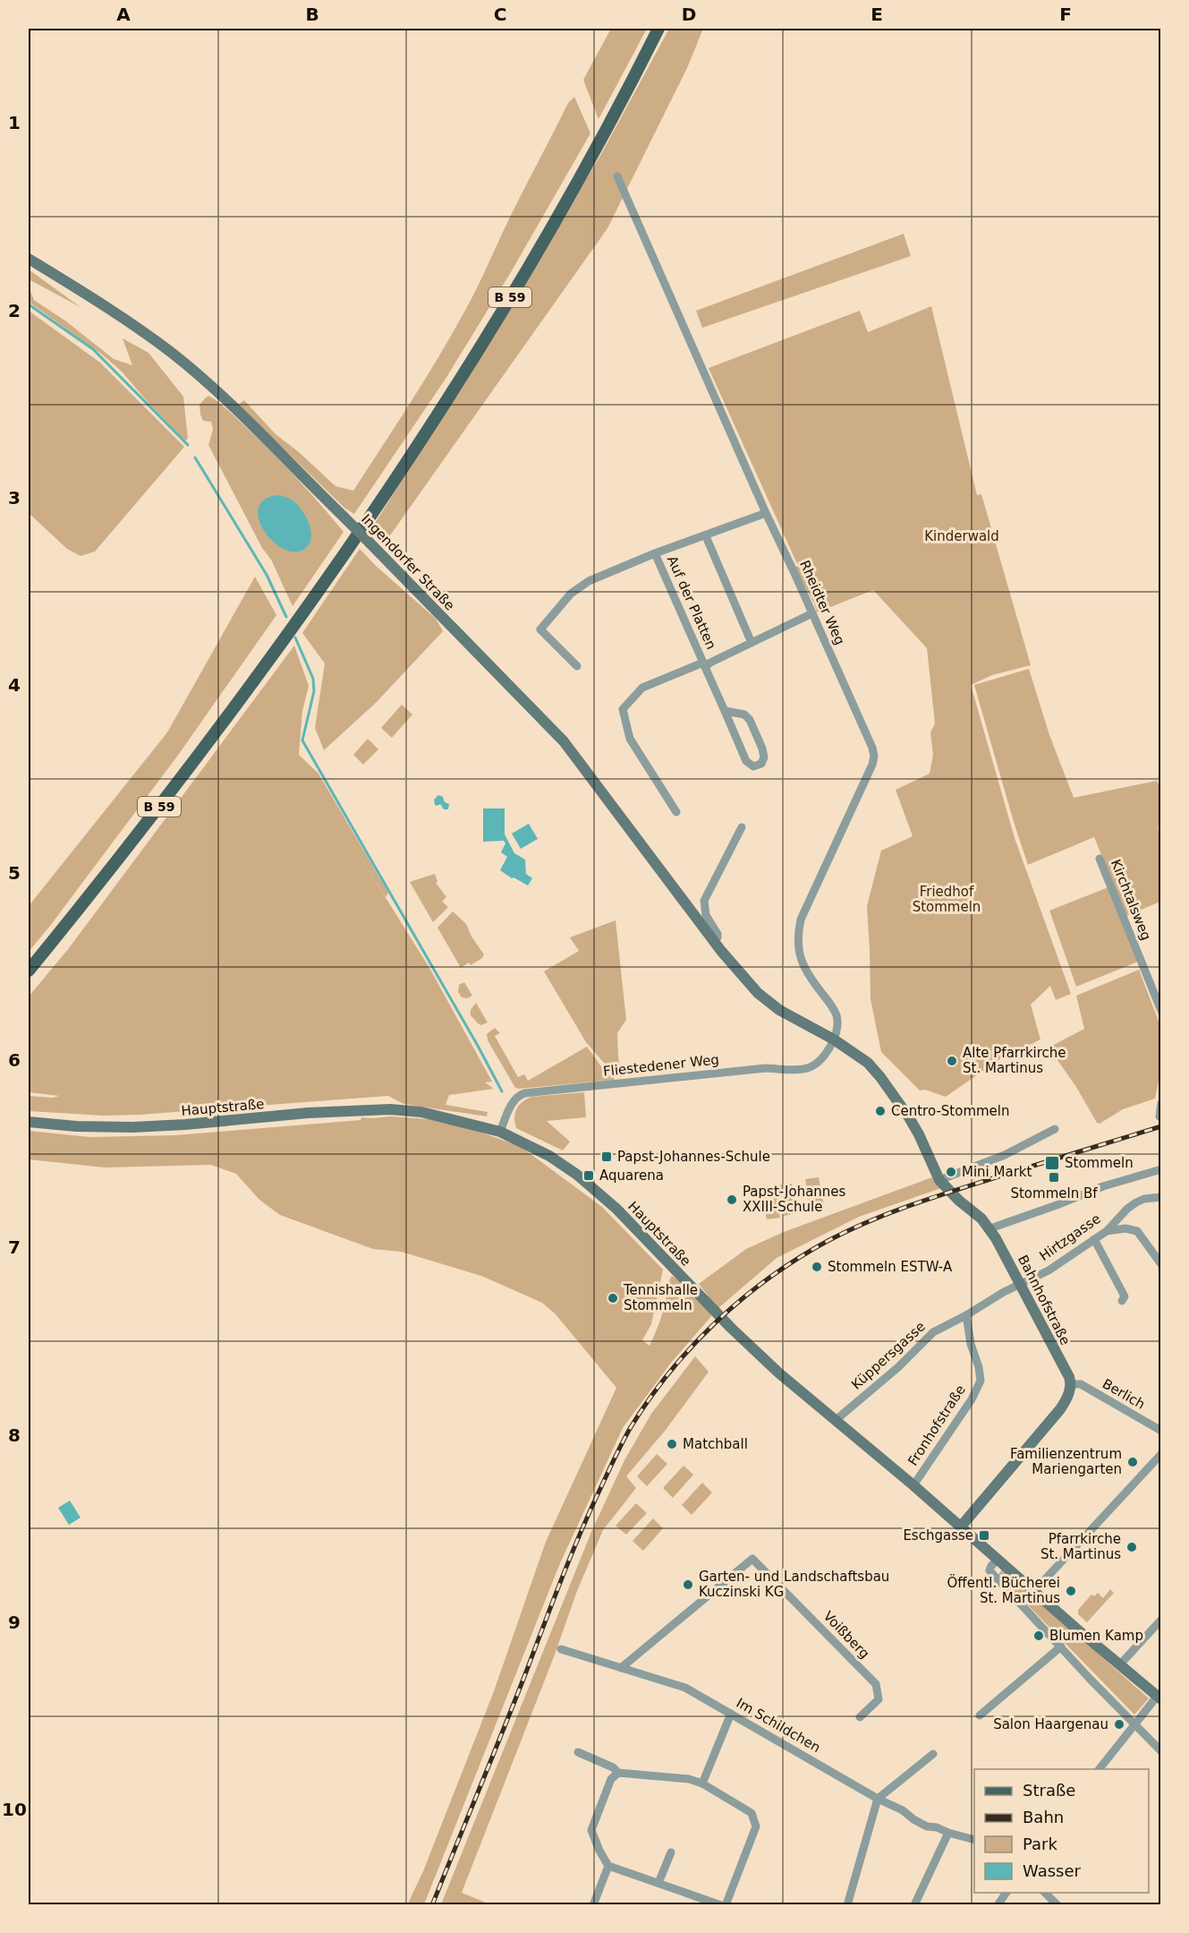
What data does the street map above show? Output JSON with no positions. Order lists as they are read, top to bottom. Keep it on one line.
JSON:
{"streets":{"main road":["B 59"],"street":["Ingendorfer Straße","Auf der Platten","Rheidter Weg","Kirchtalsweg","Fliestedener Weg","Hauptstraße","Hirtzgasse","Bahnhofstraße","Küppersgasse","Berlich","Fronhofstraße","Voißberg","Im Schildchen"]},"crossings":[["Ingendorfer Straße","Rheidter Weg"],["Ingendorfer Straße","Fliestedener Weg"],["Ingendorfer Straße","Bahnhofstraße"],["Auf der Platten","Rheidter Weg"],["Rheidter Weg","Fliestedener Weg"],["Fliestedener Weg","Hauptstraße"],["Hauptstraße","Küppersgasse"],["Hauptstraße","Fronhofstraße"],["Hirtzgasse","Bahnhofstraße"],["Hirtzgasse","Küppersgasse"],["Bahnhofstraße","Küppersgasse"],["Bahnhofstraße","Berlich"],["Küppersgasse","Fronhofstraße"],["Voißberg","Im Schildchen"]],"parks":["Kinderwald","Friedhof Stommeln"],"places":{"other":["Alte Pfarrkirche St. Martinus","Centro-Stommeln","Mini Markt","Papst-Johannes XXIII-Schule","Stommeln ESTW-A","Tennishalle Stommeln","Matchball","Familienzentrum Mariengarten","Pfarrkirche St. Martinus","Garten- und Landschaftsbau Kuczinski KG","Öffentl. Bücherei St. Martinus","Blumen Kamp","Salon Haargenau"],"transit":["Papst-Johannes-Schule","Stommeln","Aquarena","Stommeln Bf","Eschgasse"]},"legend":["Straße","Bahn","Park","Wasser"],"grid":{"columns":["A","B","C","D","E","F"],"rows":["1","2","3","4","5","6","7","8","9","10"]}}
